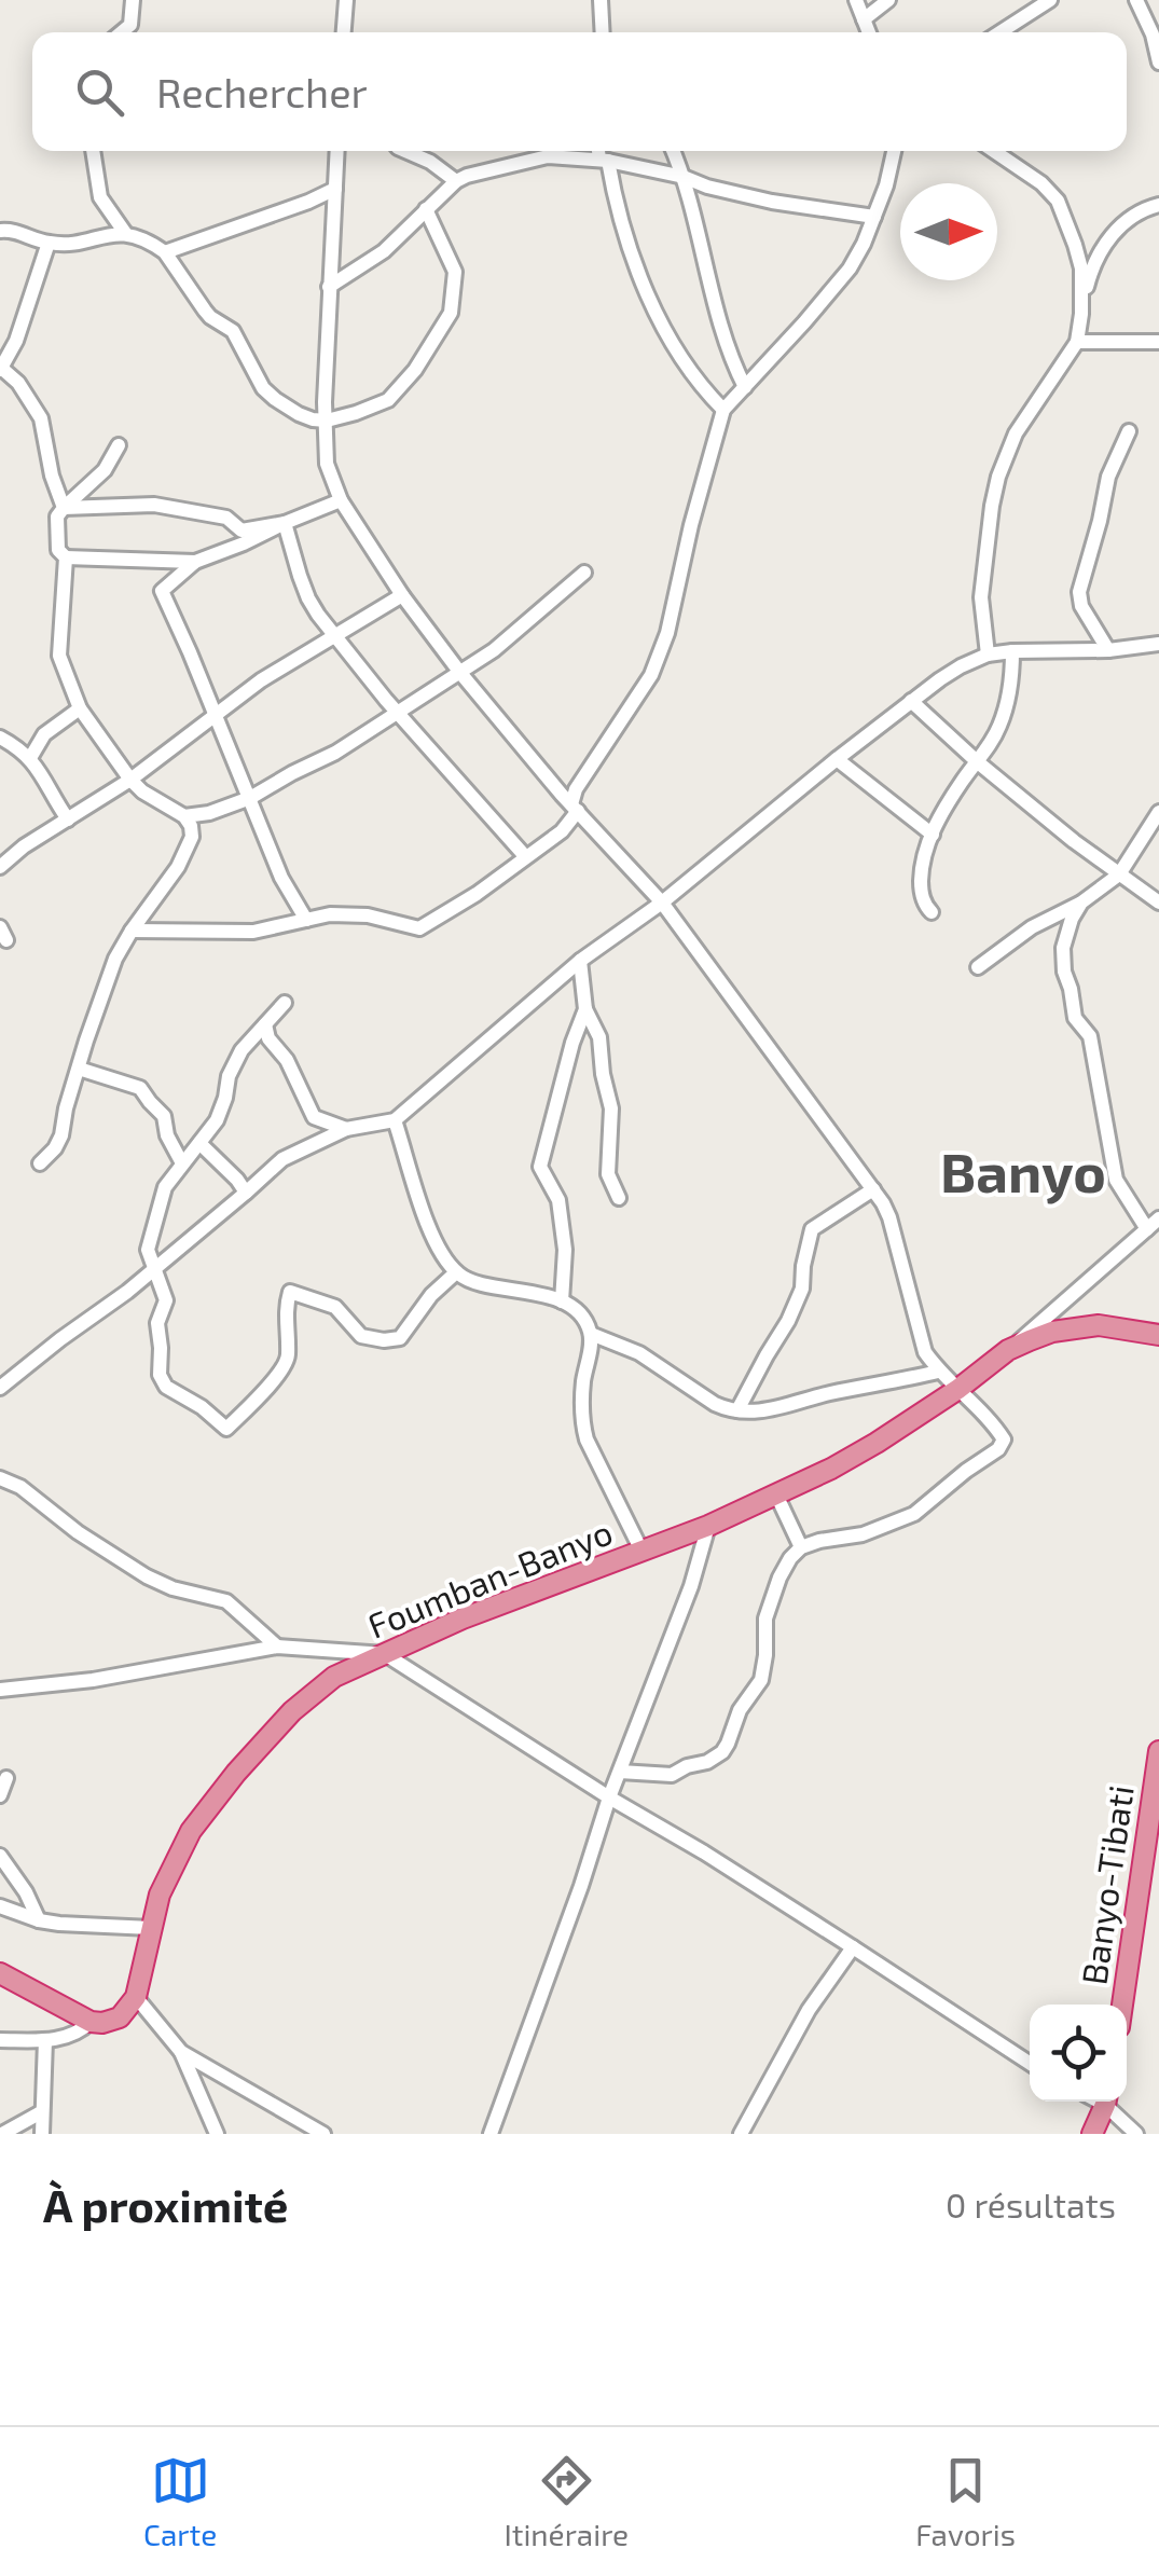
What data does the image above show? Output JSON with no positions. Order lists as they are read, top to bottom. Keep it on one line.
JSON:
{"streets":{"highway":["Foumban-Banyo","Banyo-Tibati"]},"districts":["Banyo"],"north":"right","page":{"search":"Rechercher","heading":["À proximité","0 résultats"],"nav":["Carte","Itinéraire","Favoris"]}}
